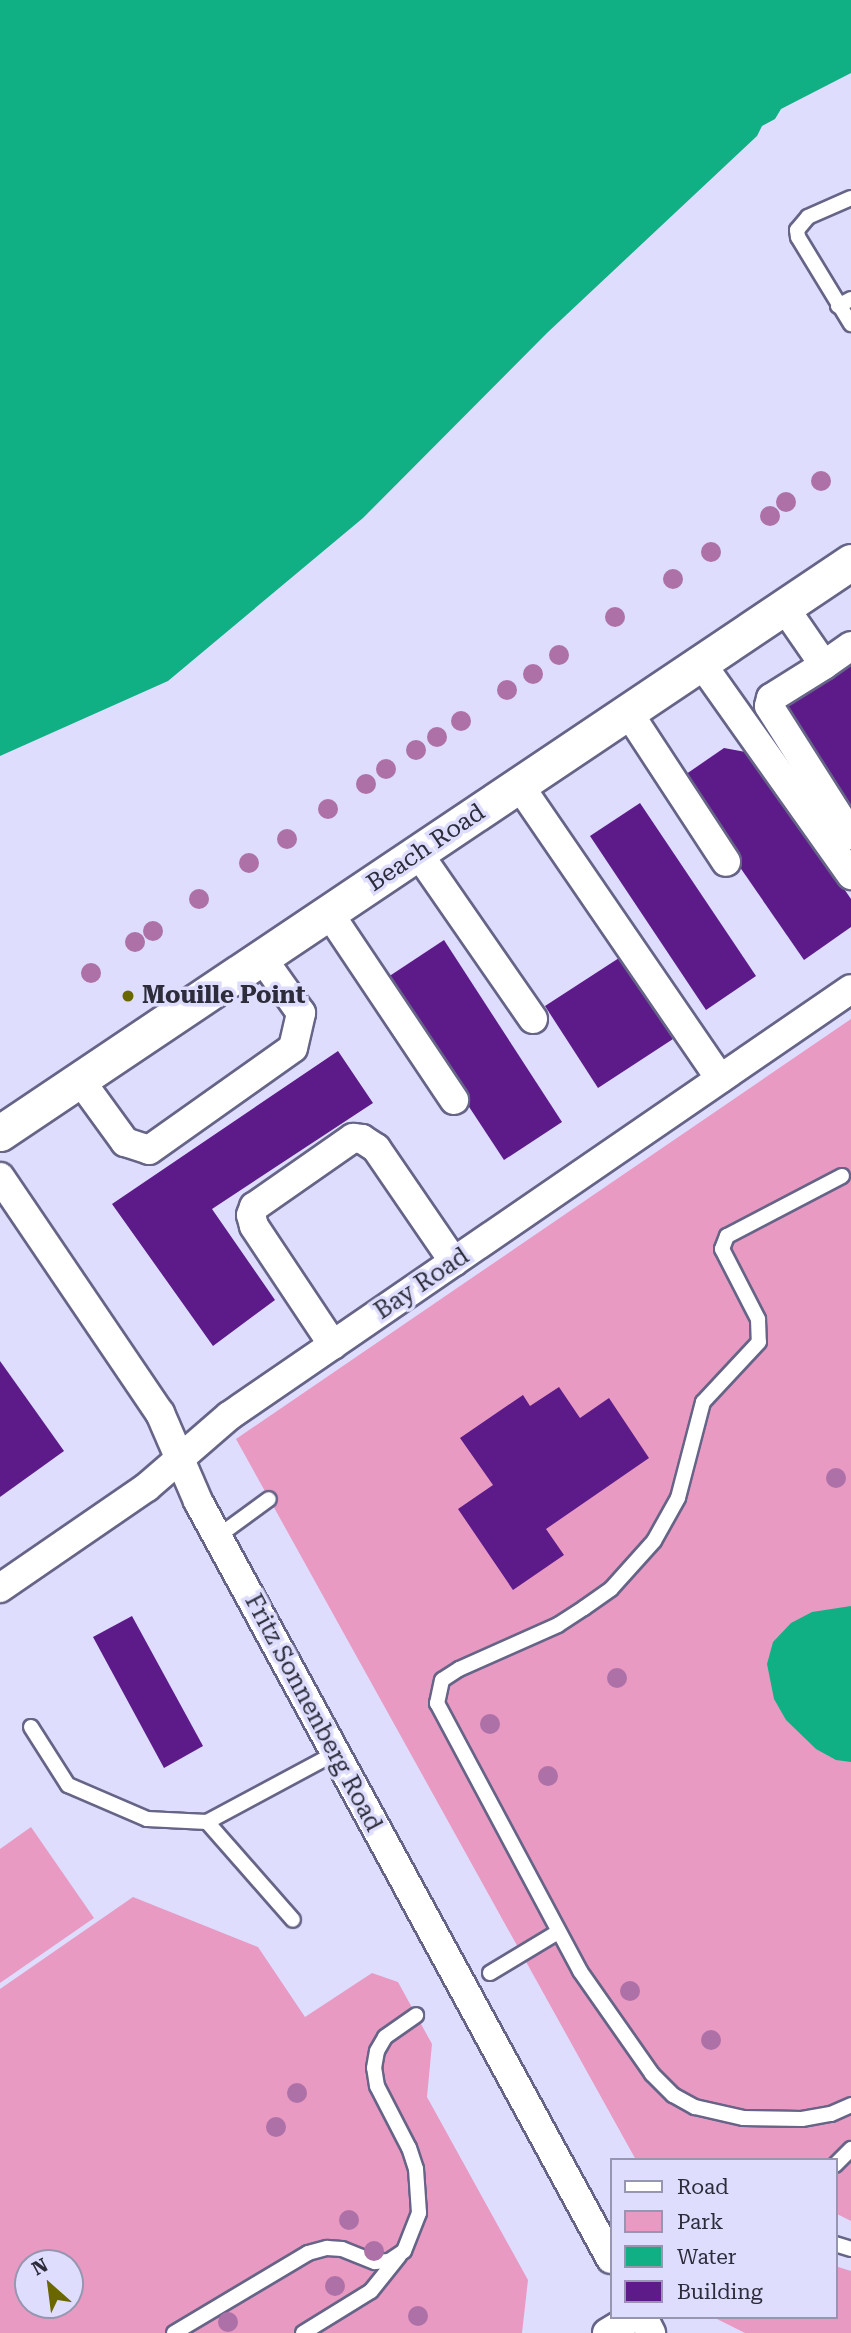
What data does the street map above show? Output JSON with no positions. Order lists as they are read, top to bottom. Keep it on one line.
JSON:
{"streets":{"street":["Beach Road","Bay Road","Fritz Sonnenberg Road"]},"crossings":[["Bay Road","Fritz Sonnenberg Road"]],"places":["Mouille Point"],"legend":["Road","Park","Water","Building"],"north":"top left"}
